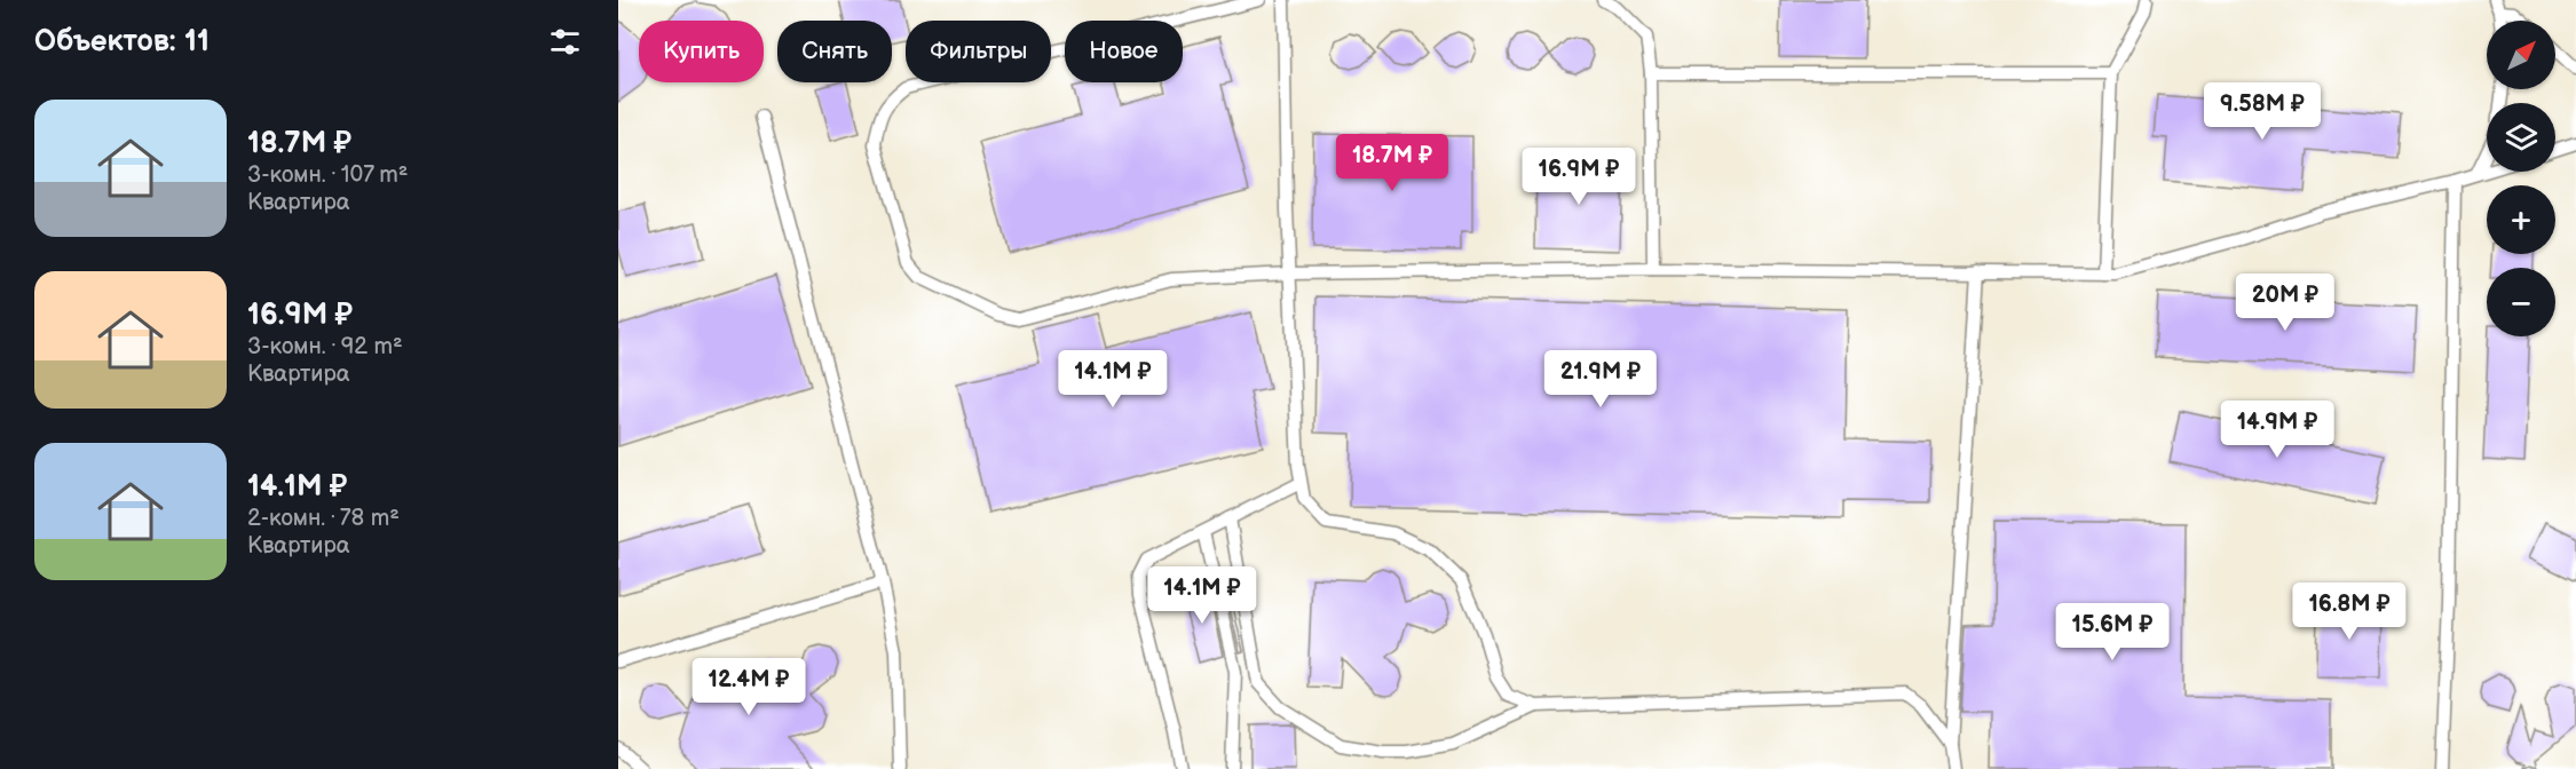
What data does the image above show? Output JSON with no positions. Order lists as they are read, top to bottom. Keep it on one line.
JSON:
{"north":"top right","page":{"heading":"Объектов: 11","map_buttons":["+","−"],"chip":["Купить","Снять","Фильтры","Новое"],"list":[{"name":"18.7M ₽","note":"3-комн. · 107 m² · Квартира"},{"name":"16.9M ₽","note":"3-комн. · 92 m² · Квартира"},{"name":"14.1M ₽","note":"2-комн. · 78 m² · Квартира"}],"price":["9.58M ₽","18.7M ₽","16.9M ₽","20M ₽","14.1M ₽","21.9M ₽","14.9M ₽","14.1M ₽","16.8M ₽","15.6M ₽","12.4M ₽"]}}
